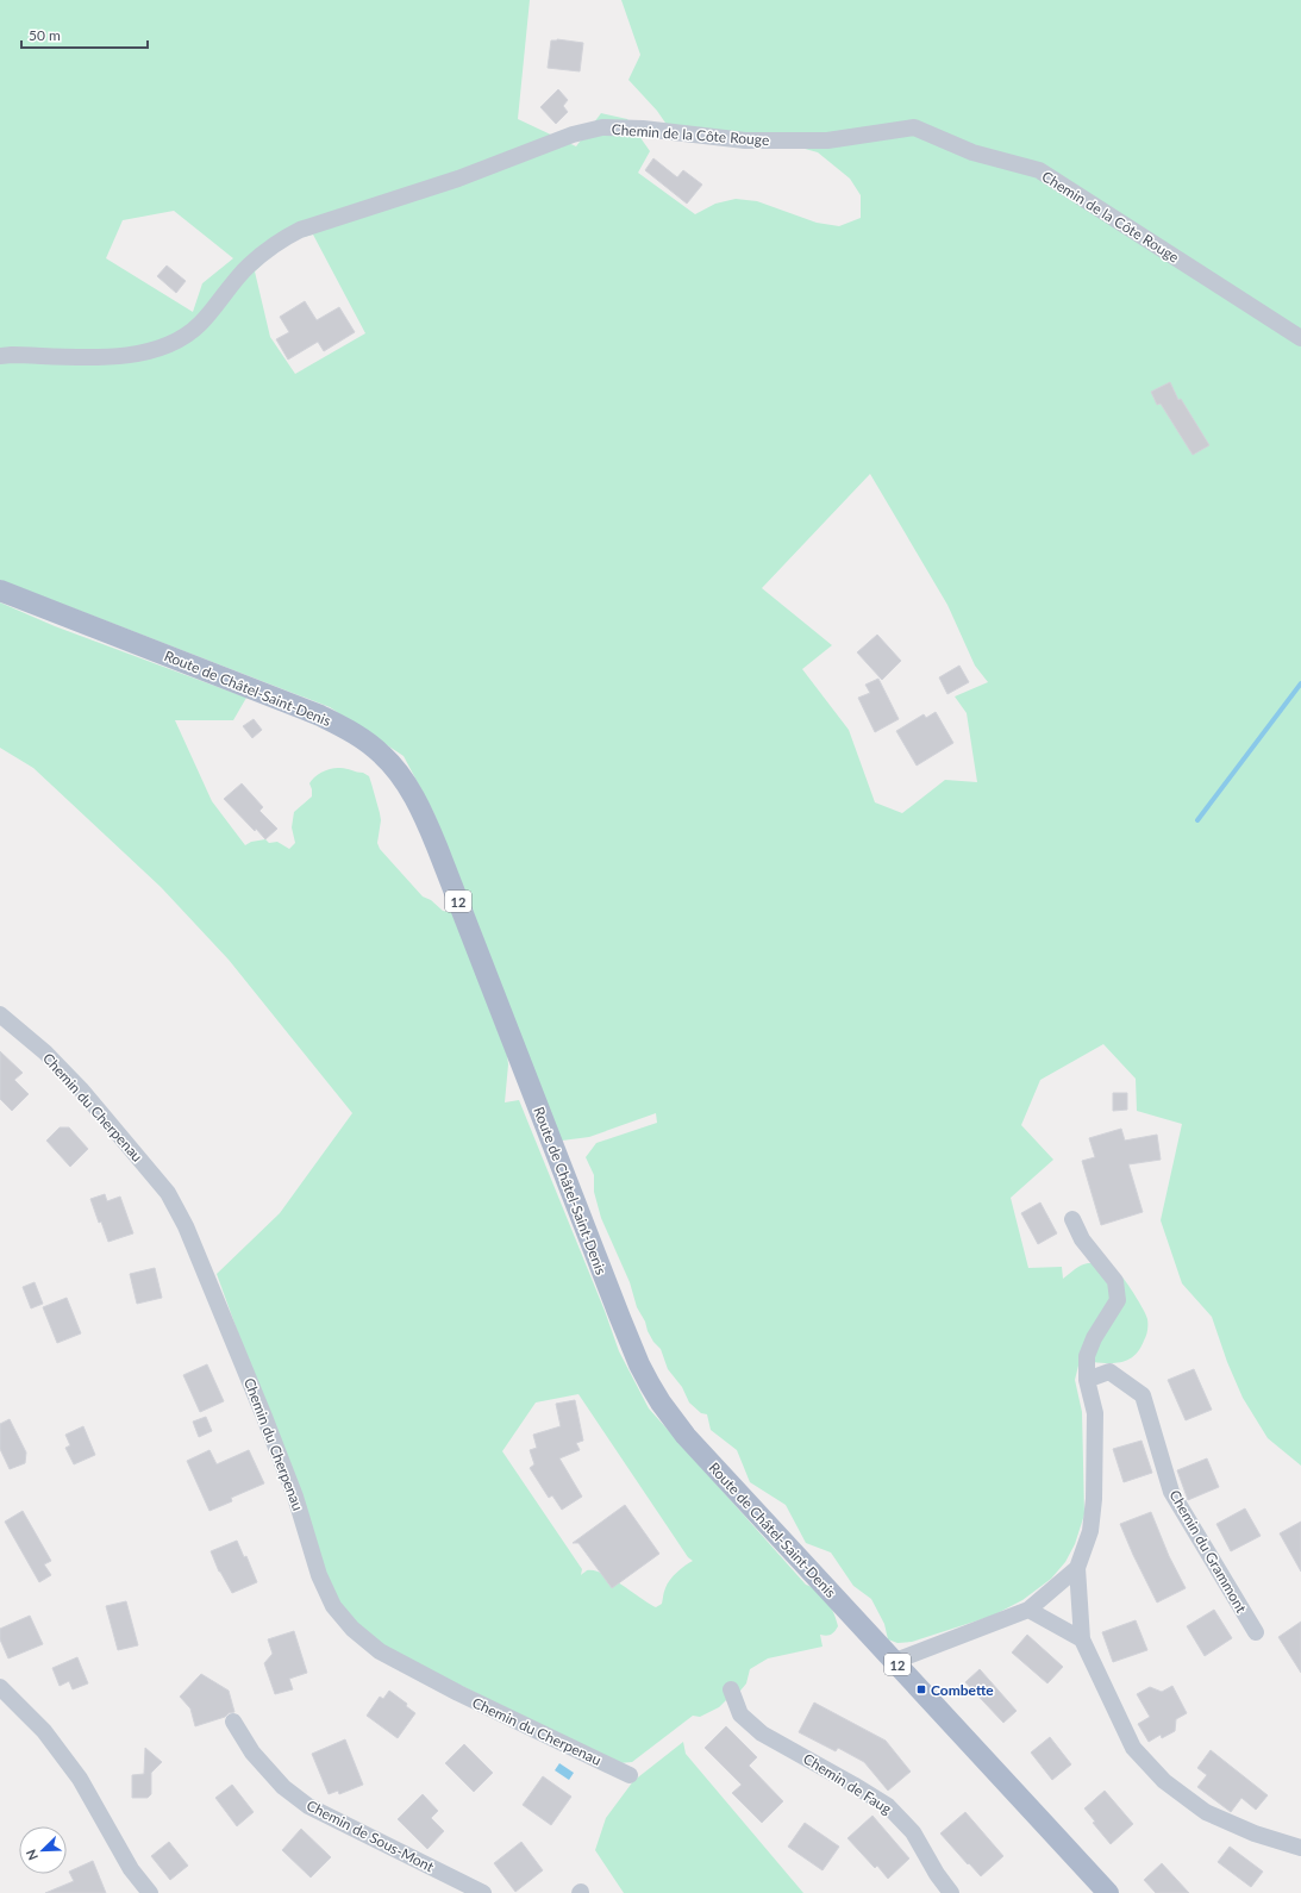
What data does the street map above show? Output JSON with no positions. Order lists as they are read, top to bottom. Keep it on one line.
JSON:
{"streets":{"main road":["Route de Châtel-Saint-Denis","12"],"street":["Chemin de la Côte Rouge","Chemin du Cherpenau","Chemin du Grammont","Chemin de Faug","Chemin de Sous-Mont"]},"places":{"transit":["Combette"]},"scale_bar":"50 m","north":"bottom left"}
